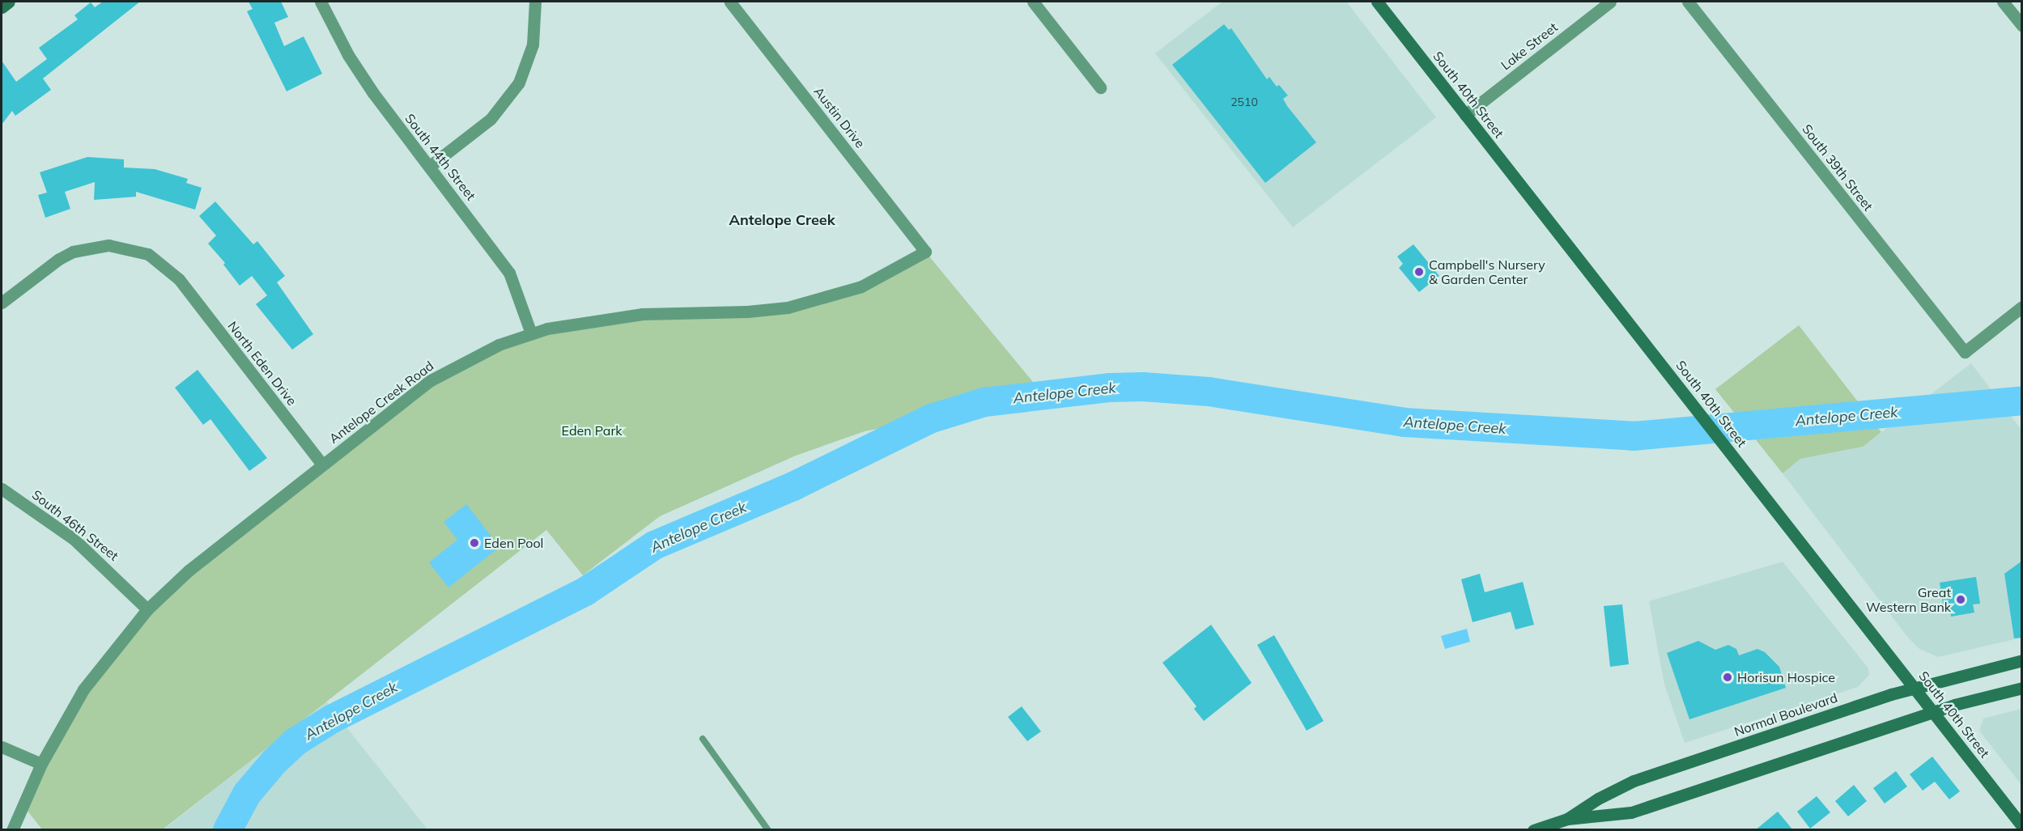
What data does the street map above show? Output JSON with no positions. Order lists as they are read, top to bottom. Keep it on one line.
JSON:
{"streets":{"main road":["South 40th Street","Normal Boulevard"],"street":["Lake Street","Austin Drive","South 44th Street","South 39th Street","North Eden Drive","Antelope Creek Road","South 46th Street"]},"crossings":[["Lake Street","South 40th Street"],["South 40th Street","Normal Boulevard"],["Austin Drive","Antelope Creek Road"],["South 44th Street","Antelope Creek Road"],["North Eden Drive","Antelope Creek Road"],["Antelope Creek Road","South 46th Street"]],"districts":["Antelope Creek"],"water":["Antelope Creek"],"parks":["Eden Park"],"places":["Campbell's Nursery & Garden Center","Eden Pool","Great Western Bank","Horisun Hospice"],"house_numbers":["2510"]}
